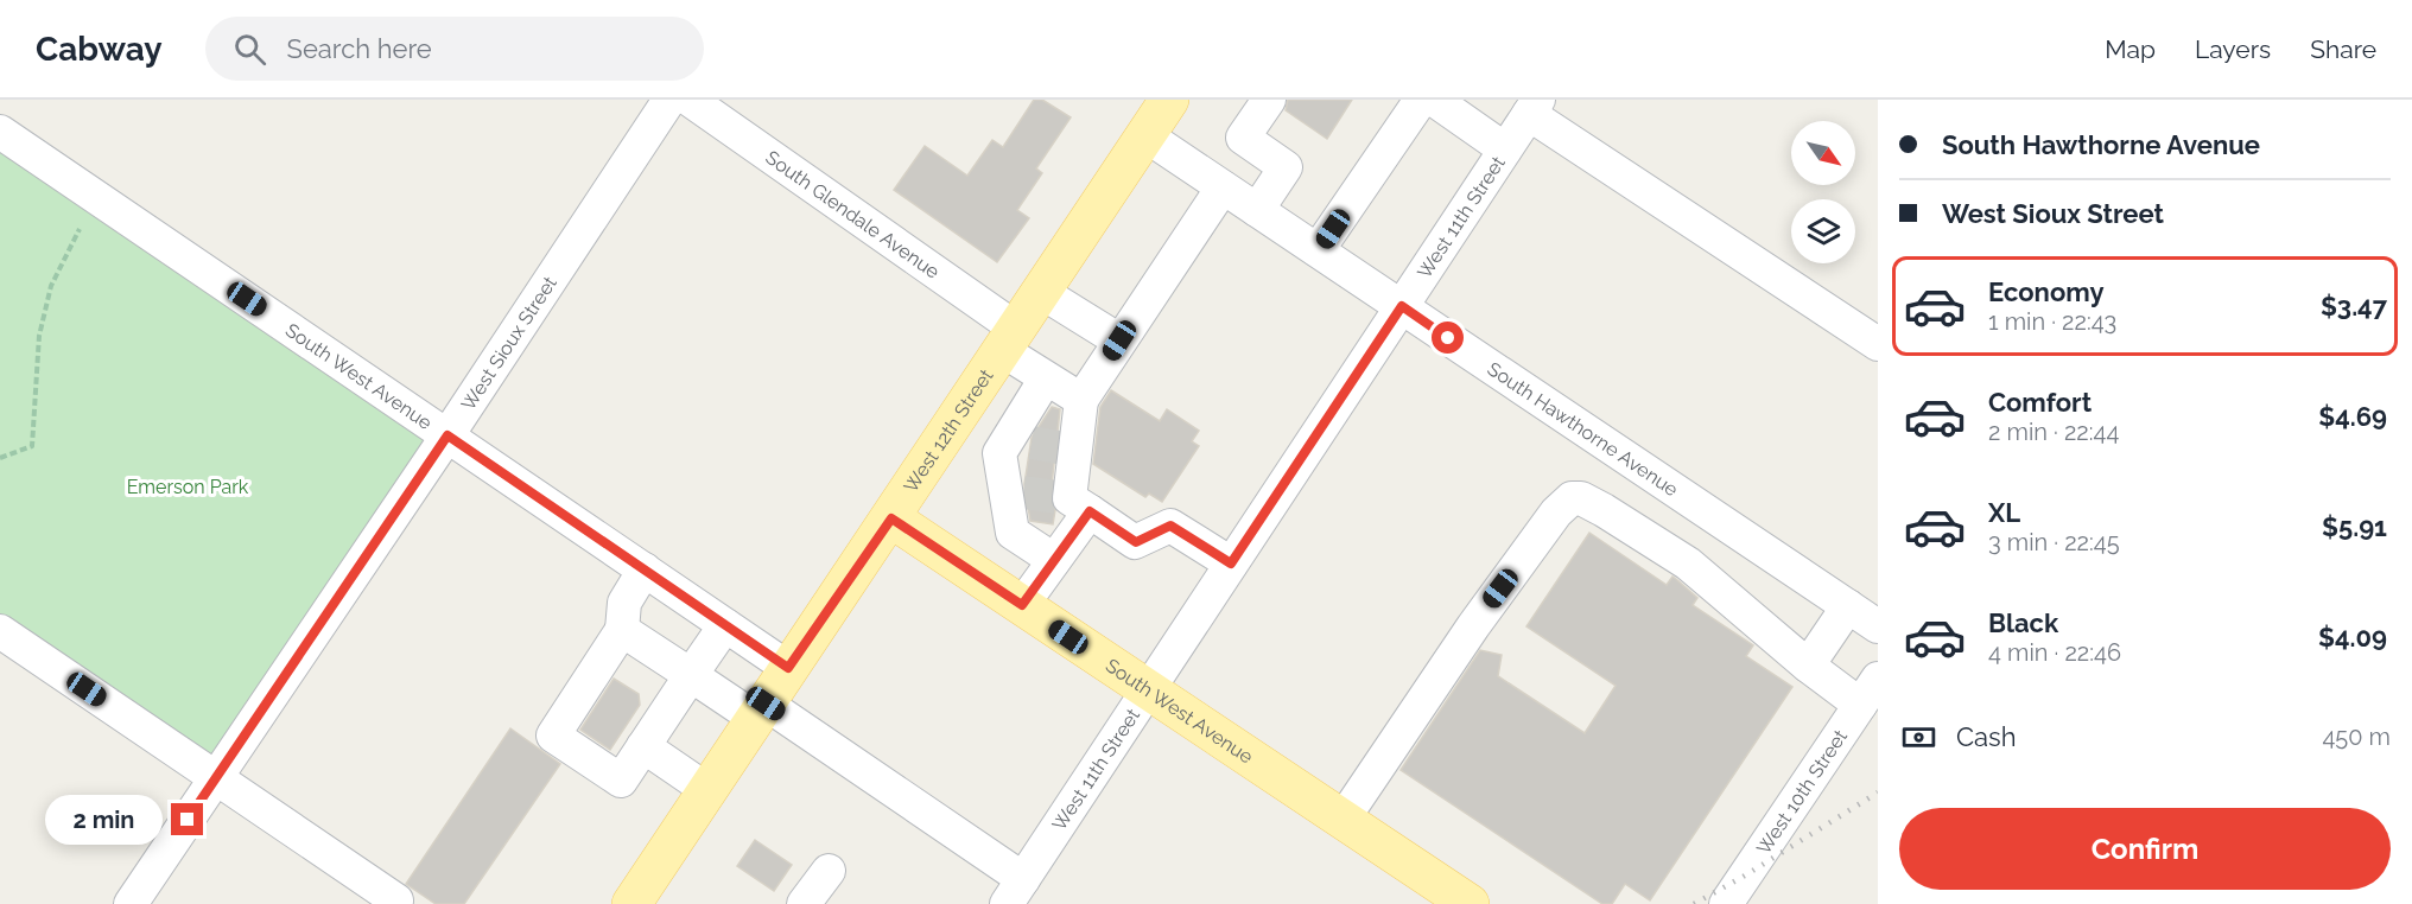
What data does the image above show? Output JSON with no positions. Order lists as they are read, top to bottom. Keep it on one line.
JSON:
{"streets":{"main road":["South West Avenue","West 12th Street"],"street":["South Glendale Avenue","West 11th Street","West Sioux Street","South Hawthorne Avenue","West 10th Street"]},"crossings":[["South Glendale Avenue","West 12th Street"],["West 11th Street","South West Avenue"],["West 11th Street","South Hawthorne Avenue"],["West Sioux Street","South West Avenue"],["South West Avenue","West 12th Street"],["South Hawthorne Avenue","West 12th Street"]],"parks":["Emerson Park"],"north":"bottom right","page":{"header":"Cabway","search":"Search here","nav":["Map","Layers","Share"],"banner":["South Hawthorne Avenue","West Sioux Street"],"list":[{"name":"Economy","note":"1 min · 22:43","value":"$3.47"},{"name":"Comfort","note":"2 min · 22:44","value":"$4.69"},{"name":"XL","note":"3 min · 22:45","value":"$5.91"},{"name":"Black","note":"4 min · 22:46","value":"$4.09"}],"pay":["Cash","450 m"],"buttons":"Confirm","bubble":"2 min"}}
